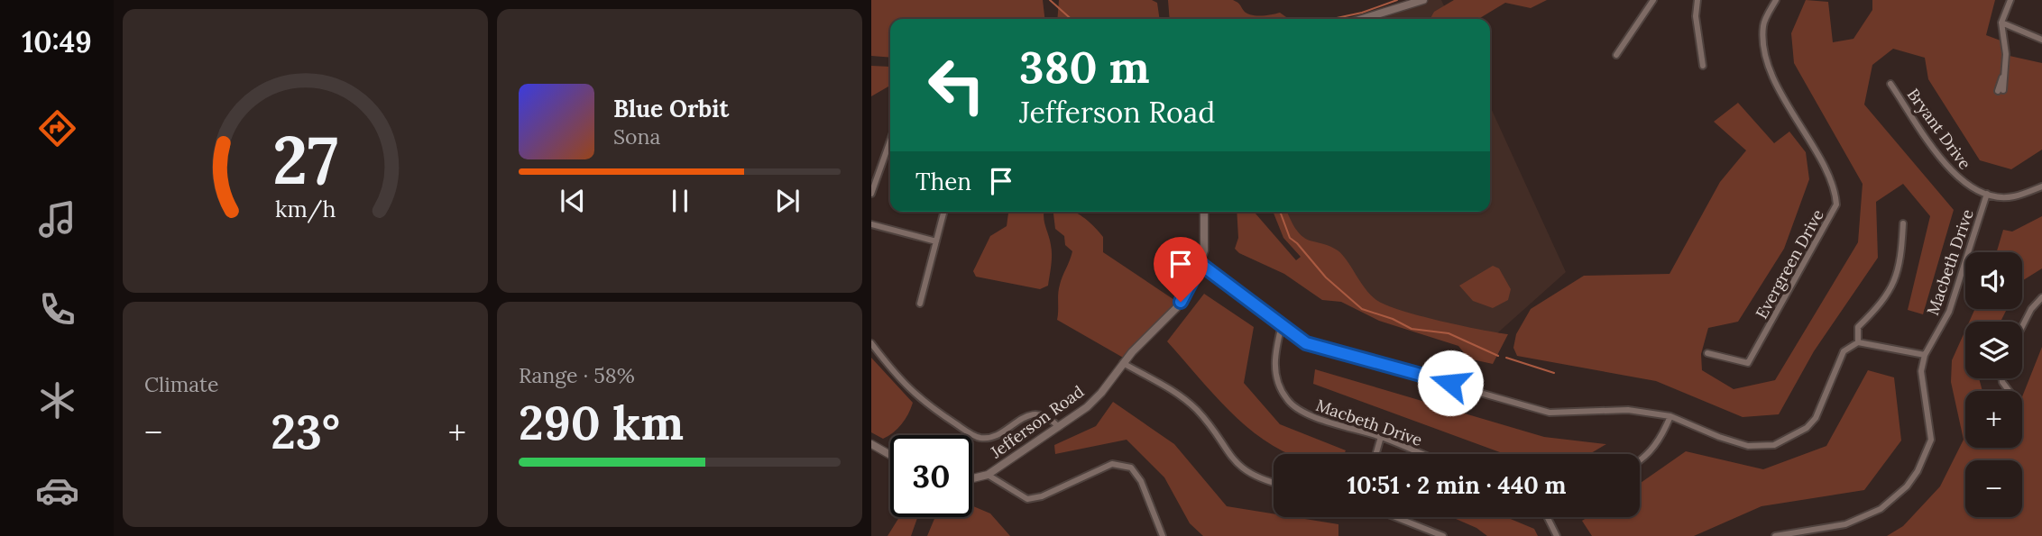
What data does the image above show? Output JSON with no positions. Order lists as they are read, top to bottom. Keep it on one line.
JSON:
{"streets":{"street":["Bryant Drive","Macbeth Drive","Evergreen Drive","Jefferson Road"]},"crossings":[["Bryant Drive","Macbeth Drive"]],"page":{"tabs":"10:49","turn":["380 m","Jefferson Road"],"song":["Blue Orbit","Sona"],"then":"Then","map_buttons":["+","−"],"tile":["Climate",["Range · 58%","290 km"]],"heat":["−","23°","+"],"limit":"30","trip":"10:51 · 2 min · 440 m","gauge":["27","km/h"]}}
